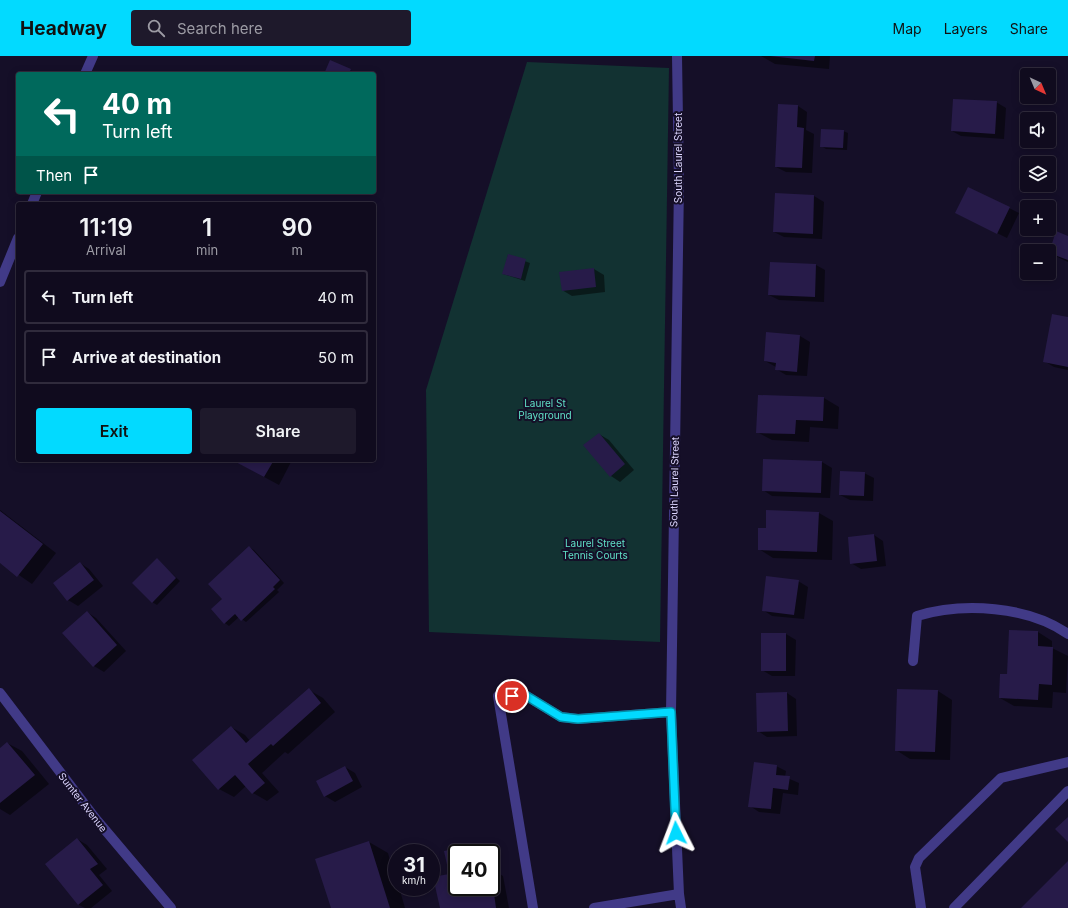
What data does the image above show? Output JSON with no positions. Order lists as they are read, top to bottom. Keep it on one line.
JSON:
{"streets":{"street":["South Laurel Street","Sumter Avenue"]},"parks":["Laurel St Playground","Laurel Street Tennis Courts"],"north":"bottom right","page":{"header":"Headway","search":"Search here","nav":["Map","Layers","Share"],"map_buttons":["+","−"],"turn":["40 m","Turn left"],"then":"Then","eta":["11:19","Arrival","1","min","90","m"],"list":[{"name":"Turn left","value":"40 m"},{"name":"Arrive at destination","value":"50 m"}],"buttons":["Exit","Share"],"speed":"31 km/h","limit":"40"}}
